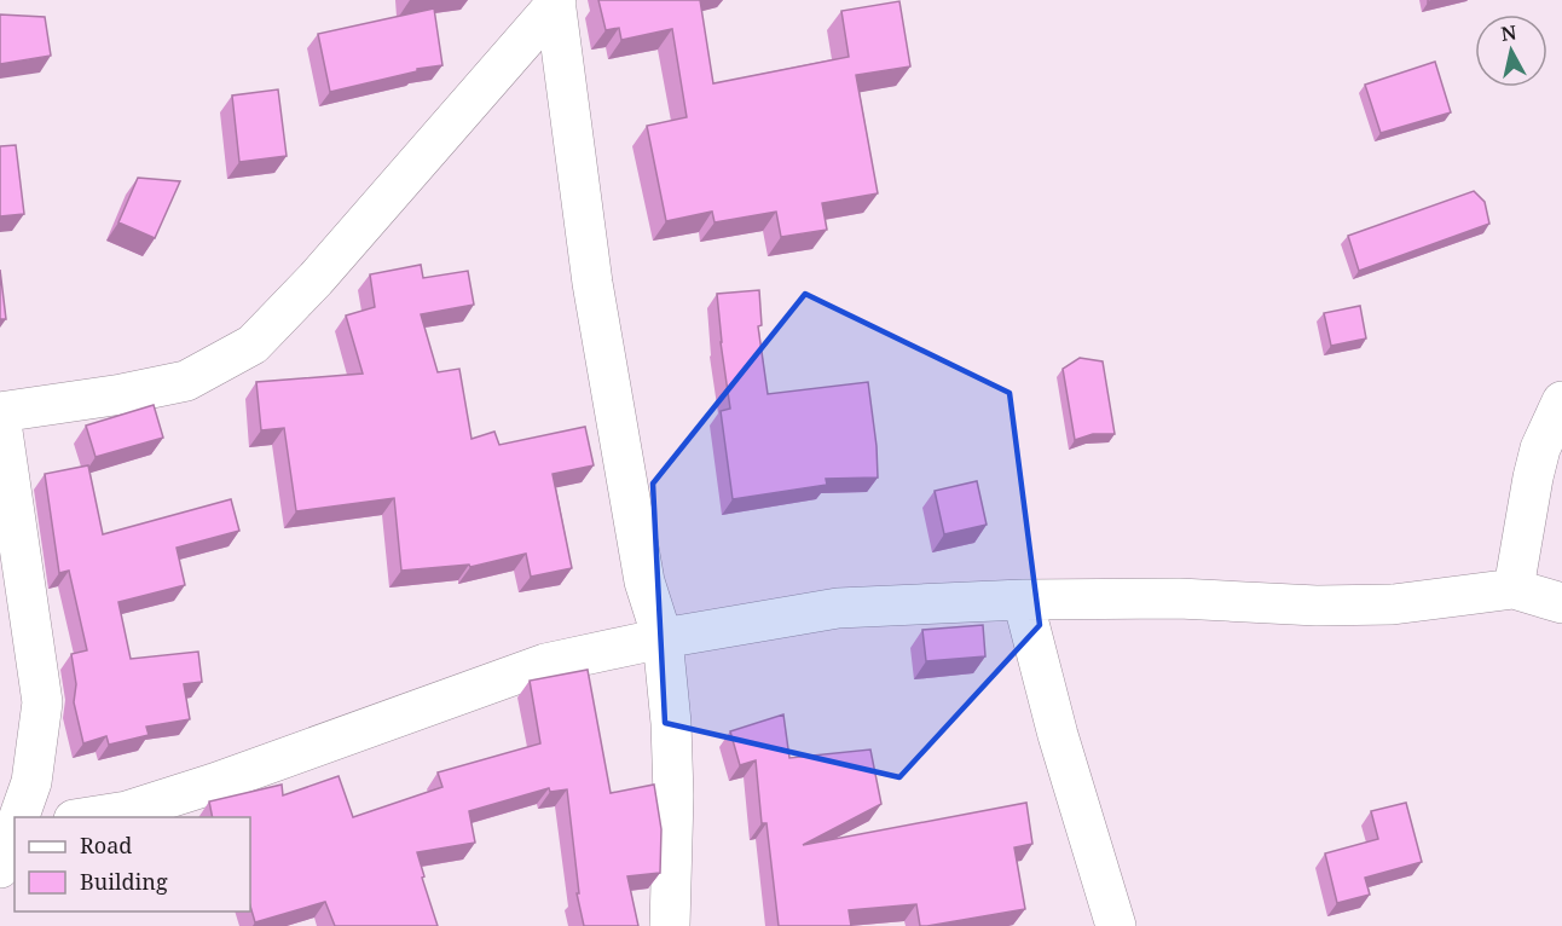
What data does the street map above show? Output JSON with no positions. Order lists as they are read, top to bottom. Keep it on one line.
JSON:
{"legend":["Road","Building"],"north":"top"}
